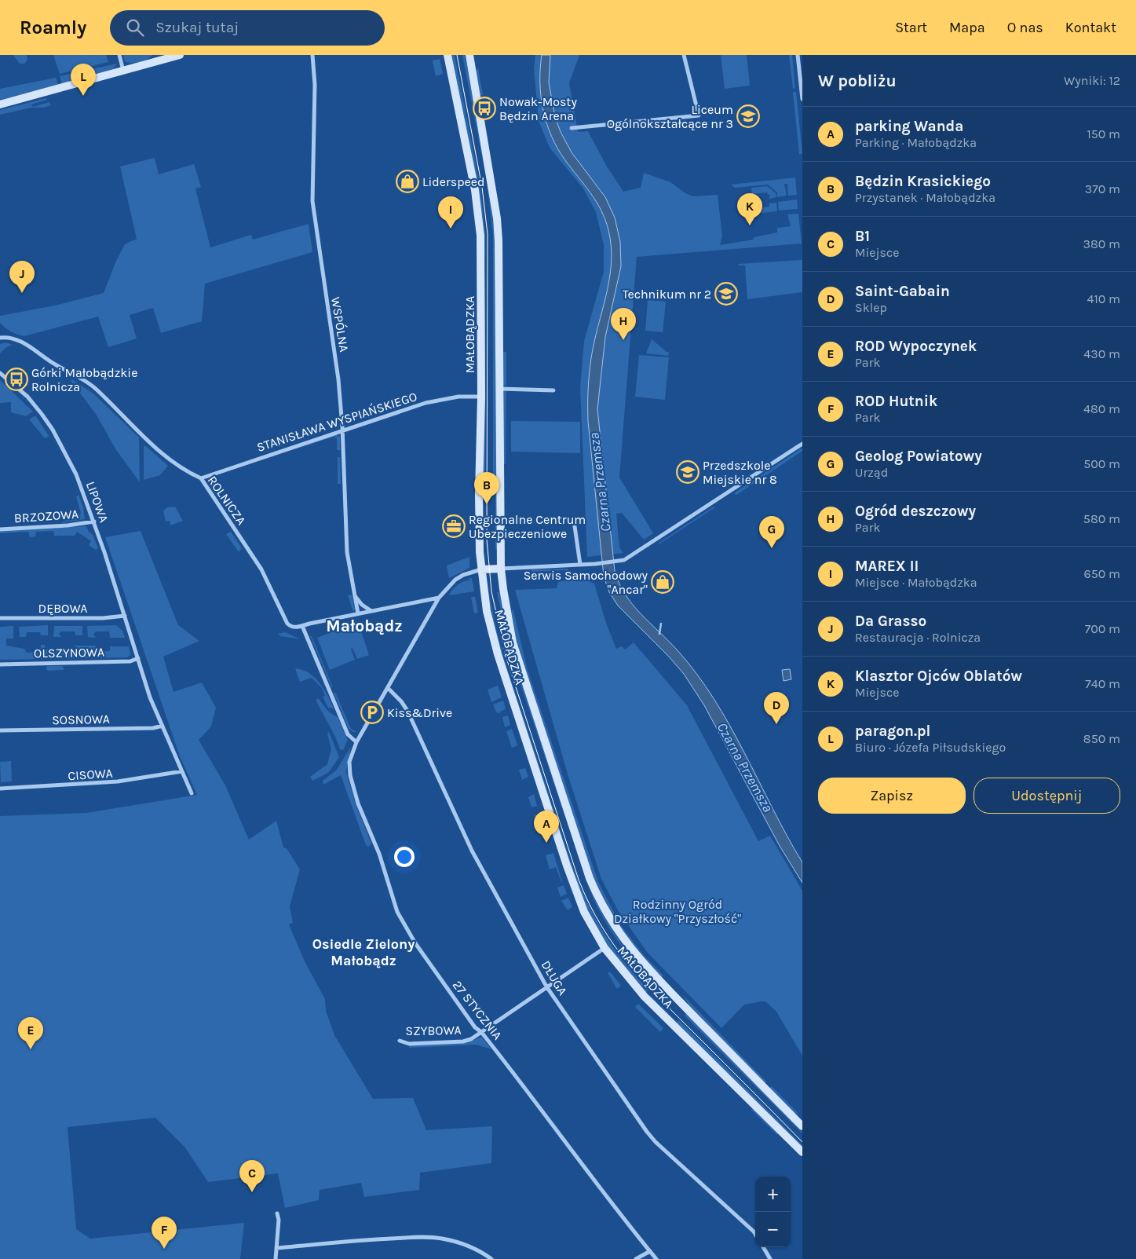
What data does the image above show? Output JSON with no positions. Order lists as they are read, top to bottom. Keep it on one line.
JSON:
{"streets":{"street":["WSPÓLNA","MAŁOBĄDZKA","STANISŁAWA WYSPIAŃSKIEGO","ROLNICZA","LIPOWA","BRZOZOWA","DĘBOWA","OLSZYNOWA","SOSNOWA","CISOWA","DŁUGA","27 STYCZNIA","SZYBOWA"]},"crossings":[["WSPÓLNA","STANISŁAWA WYSPIAŃSKIEGO"],["MAŁOBĄDZKA","STANISŁAWA WYSPIAŃSKIEGO"],["MAŁOBĄDZKA","27 STYCZNIA"],["MAŁOBĄDZKA","SZYBOWA"],["STANISŁAWA WYSPIAŃSKIEGO","ROLNICZA"],["LIPOWA","BRZOZOWA"],["LIPOWA","DĘBOWA"],["LIPOWA","OLSZYNOWA"],["LIPOWA","SOSNOWA"],["LIPOWA","CISOWA"],["DŁUGA","27 STYCZNIA"],["DŁUGA","SZYBOWA"],["27 STYCZNIA","SZYBOWA"]],"districts":["Małobądz","Osiedle Zielony Małobądz"],"water":["Czarna Przemsza"],"parks":["Rodzinny Ogród Działkowy \"Przyszłość\""],"places":{"bus stop":["Nowak-Mosty Będzin Arena","Górki Małobądzkie Rolnicza"],"school or university":["Liceum Ogólnokształcące nr 3","Technikum nr 2","Przedszkole Miejskie nr 8"],"shop":["Liderspeed","Serwis Samochodowy \"Ancar\""],"office":["Regionalne Centrum Ubezpieczeniowe"],"parking":["Kiss&Drive"]},"page":{"header":"Roamly","search":"Szukaj tutaj","nav":["Start","Mapa","O nas","Kontakt"],"heading":["W pobliżu","Wyniki: 12"],"pins":["L","K","I","J","H","B","G","D","A","E","C","F"],"list":[{"mark":"A","name":"parking Wanda","note":"Parking · Małobądzka","value":"150 m"},{"mark":"B","name":"Będzin Krasickiego","note":"Przystanek · Małobądzka","value":"370 m"},{"mark":"C","name":"B1","note":"Miejsce","value":"380 m"},{"mark":"D","name":"Saint-Gabain","note":"Sklep","value":"410 m"},{"mark":"E","name":"ROD Wypoczynek","note":"Park","value":"430 m"},{"mark":"F","name":"ROD Hutnik","note":"Park","value":"480 m"},{"mark":"G","name":"Geolog Powiatowy","note":"Urząd","value":"500 m"},{"mark":"H","name":"Ogród deszczowy","note":"Park","value":"580 m"},{"mark":"I","name":"MAREX II","note":"Miejsce · Małobądzka","value":"650 m"},{"mark":"J","name":"Da Grasso","note":"Restauracja · Rolnicza","value":"700 m"},{"mark":"K","name":"Klasztor Ojców Oblatów","note":"Miejsce","value":"740 m"},{"mark":"L","name":"paragon.pl","note":"Biuro · Józefa Piłsudskiego","value":"850 m"}],"buttons":["Zapisz","Udostępnij"],"map_buttons":["+","−"]}}
